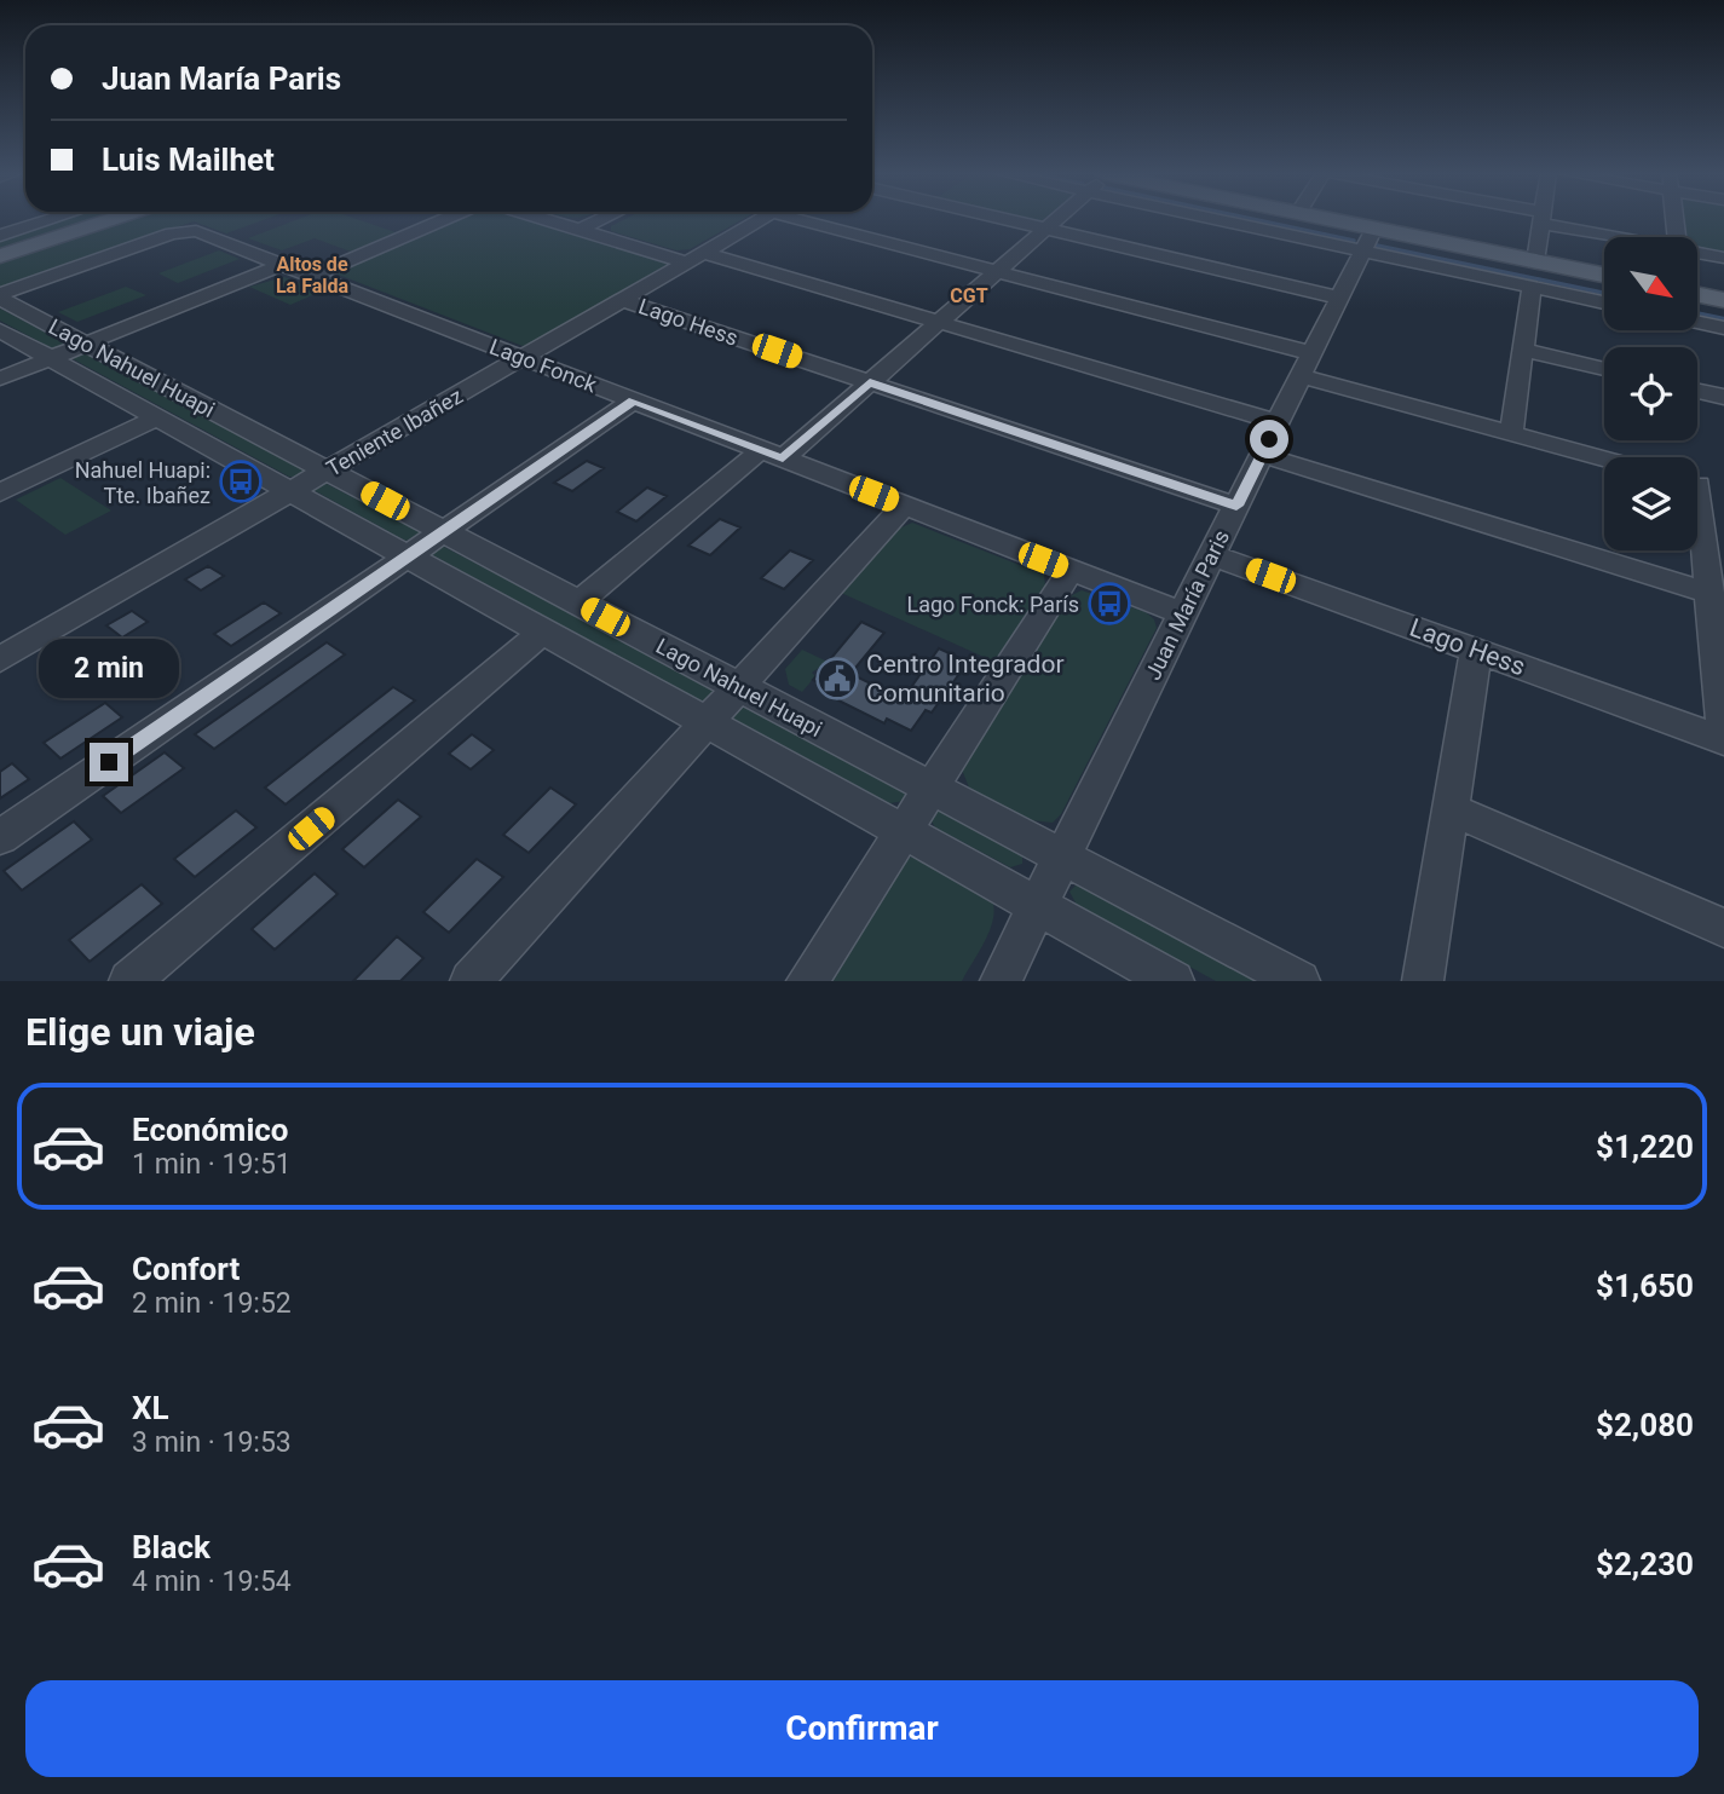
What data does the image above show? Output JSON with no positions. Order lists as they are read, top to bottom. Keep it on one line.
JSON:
{"streets":{"street":["Lago Hess","Lago Fonck","Lago Nahuel Huapi","Teniente Ibañez","Juan María Paris"]},"crossings":[["Lago Hess","Teniente Ibañez"],["Lago Hess","Juan María Paris"],["Lago Fonck","Lago Nahuel Huapi"],["Lago Fonck","Teniente Ibañez"],["Lago Fonck","Juan María Paris"],["Lago Nahuel Huapi","Teniente Ibañez"],["Lago Nahuel Huapi","Juan María Paris"]],"districts":["Altos de La Falda","CGT"],"places":{"bus stop":["Nahuel Huapi: Tte. Ibañez","Lago Fonck: París"],"public building":["Centro Integrador Comunitario"]},"north":"bottom right","page":{"banner":["Juan María Paris","Luis Mailhet"],"bubble":"2 min","heading":"Elige un viaje","list":[{"name":"Económico","note":"1 min · 19:51","value":"$1,220"},{"name":"Confort","note":"2 min · 19:52","value":"$1,650"},{"name":"XL","note":"3 min · 19:53","value":"$2,080"},{"name":"Black","note":"4 min · 19:54","value":"$2,230"}],"buttons":"Confirmar"}}
